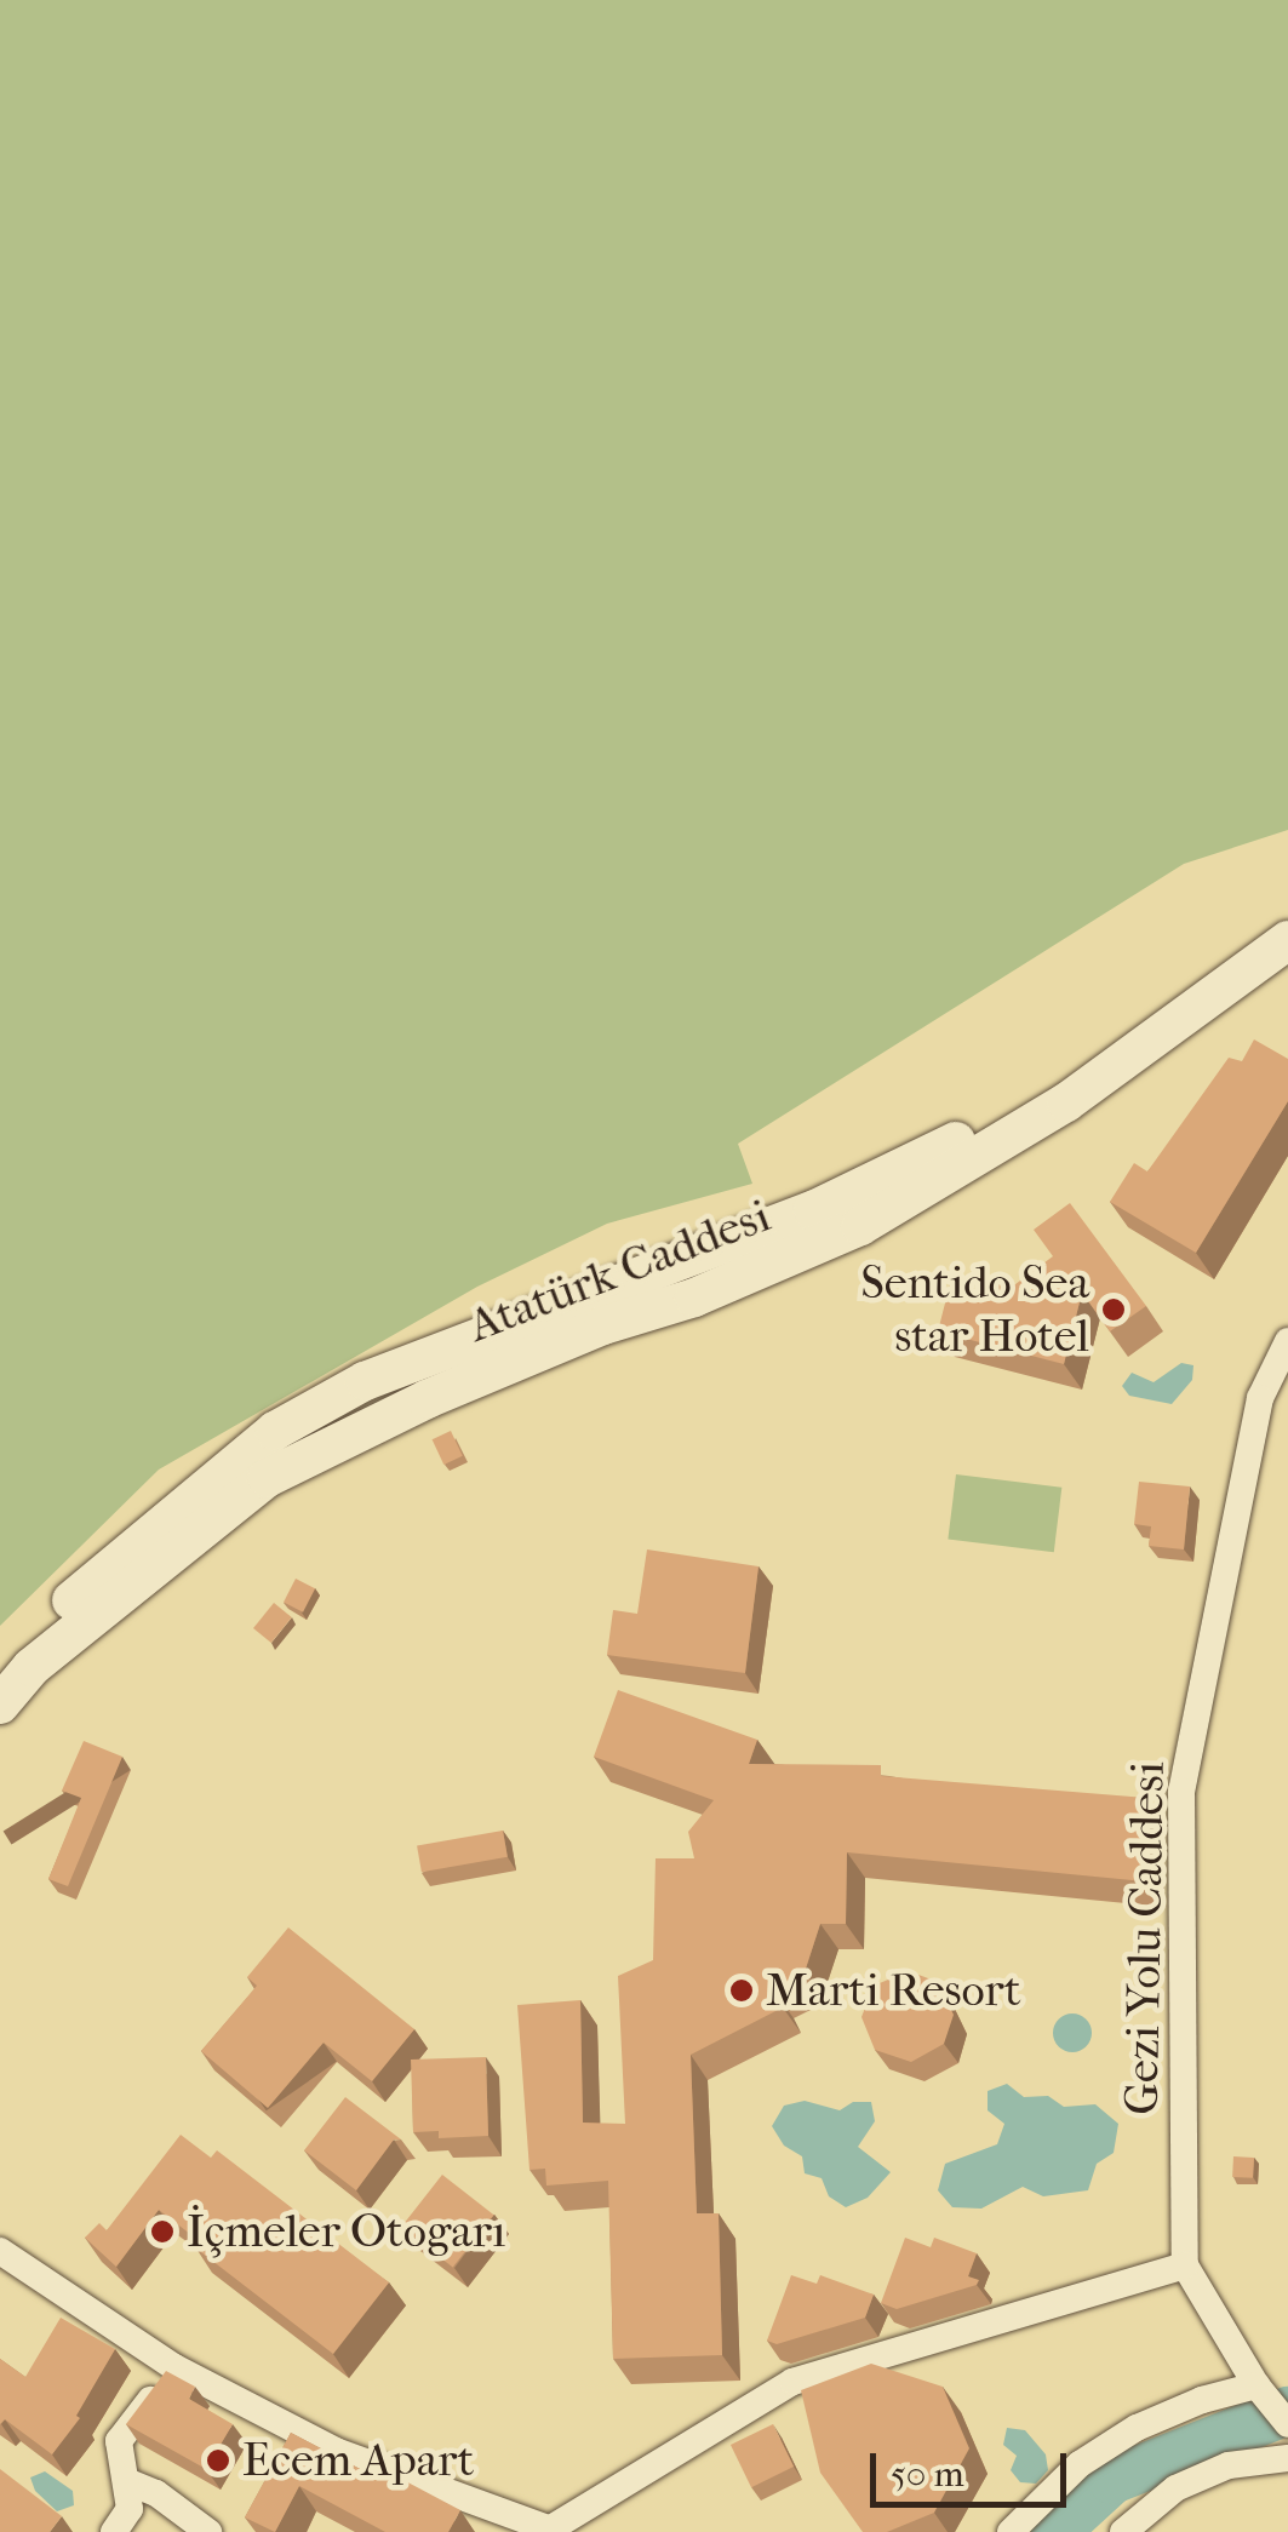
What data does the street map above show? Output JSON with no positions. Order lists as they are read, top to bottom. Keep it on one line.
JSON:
{"streets":{"street":["Atatürk Caddesi","Gezi Yolu Caddesi"]},"places":["Sentido Sea star Hotel","Marti Resort","İçmeler Otogarı","Ecem Apart"],"scale_bar":"50 m"}
